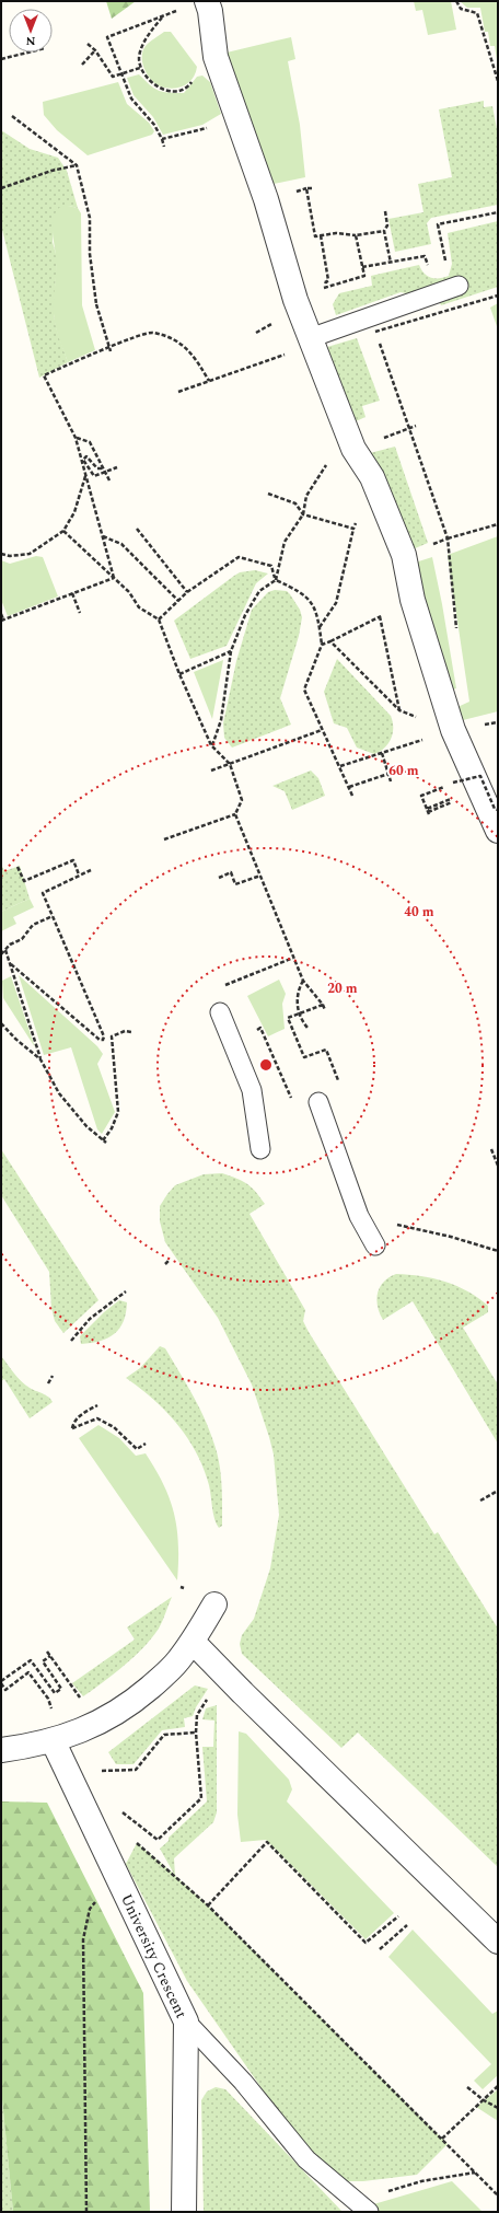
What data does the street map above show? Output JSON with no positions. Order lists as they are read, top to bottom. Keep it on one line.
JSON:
{"streets":{"street":["University Crescent"]},"north":"bottom","rings":["60 m","40 m","20 m"]}
